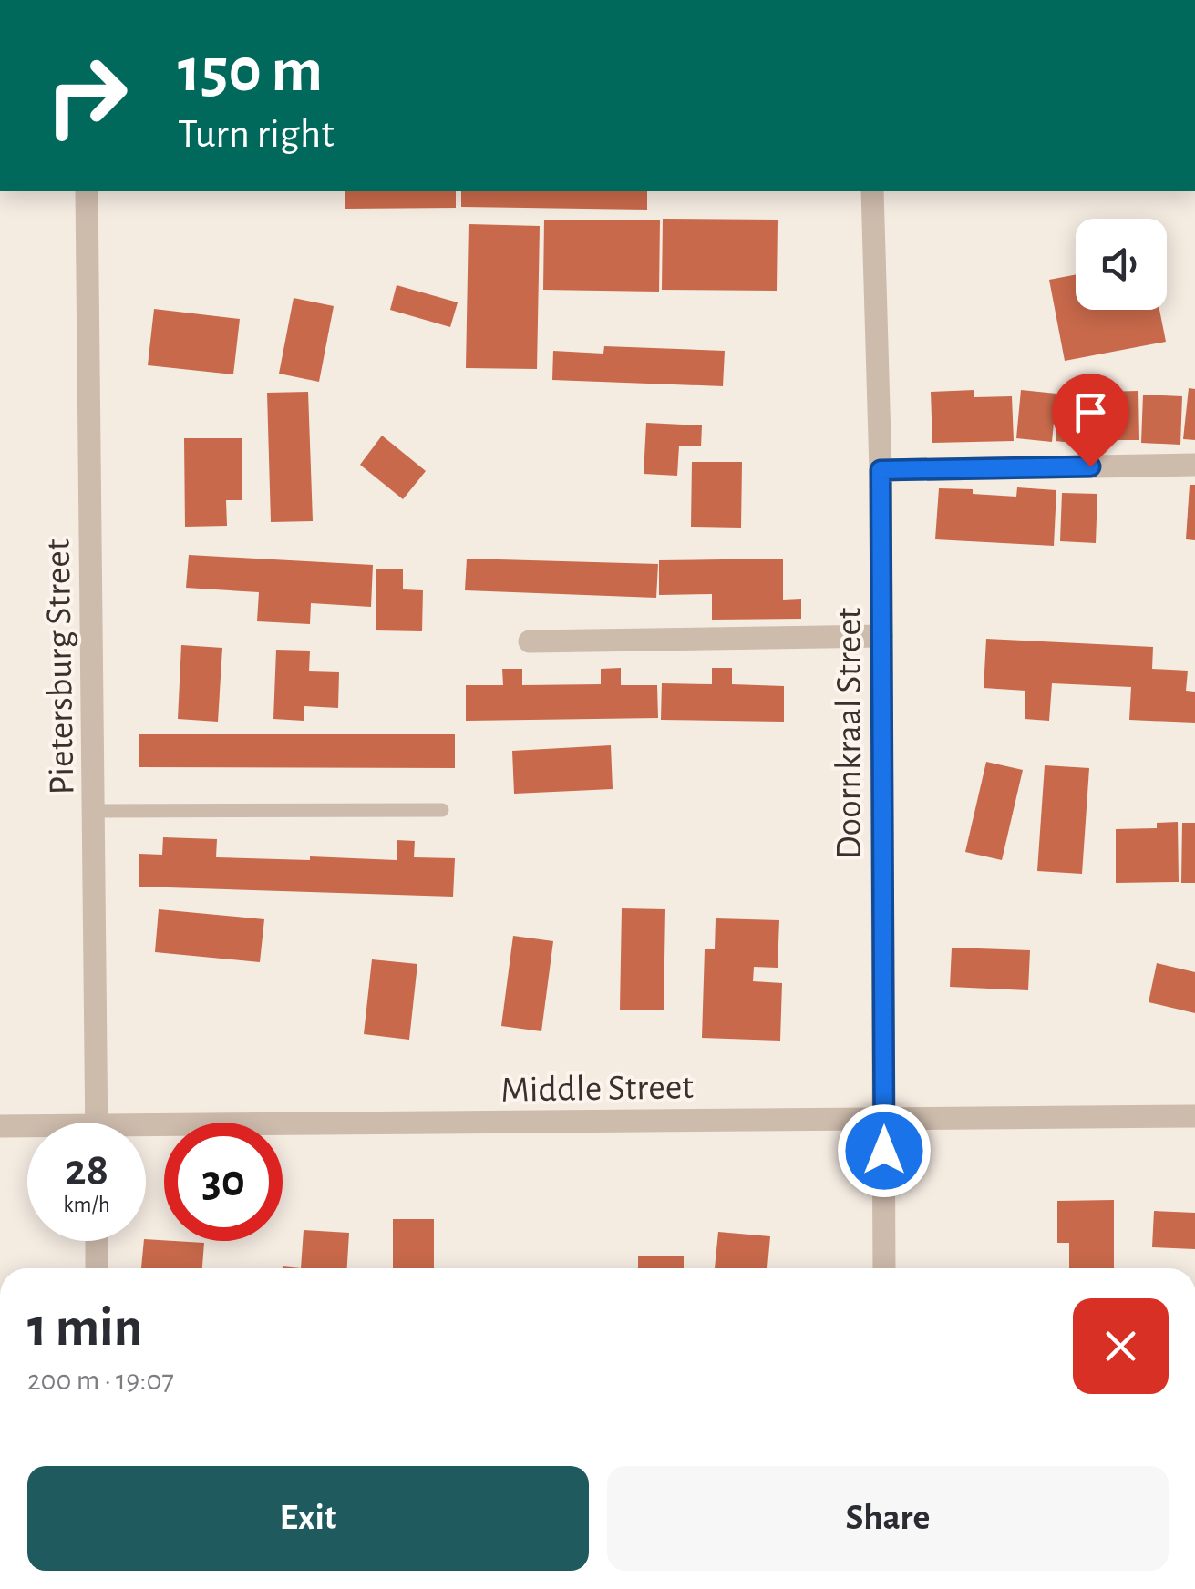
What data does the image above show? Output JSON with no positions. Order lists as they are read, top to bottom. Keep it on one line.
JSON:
{"streets":{"street":["Pietersburg Street","Doornkraal Street","Middle Street"]},"crossings":[["Doornkraal Street","Middle Street"]],"page":{"turn":["150 m","Turn right"],"speed":"28 km/h","limit":"30","heading":["1 min","200 m · 19:07"],"buttons":["Exit","Share"]}}
